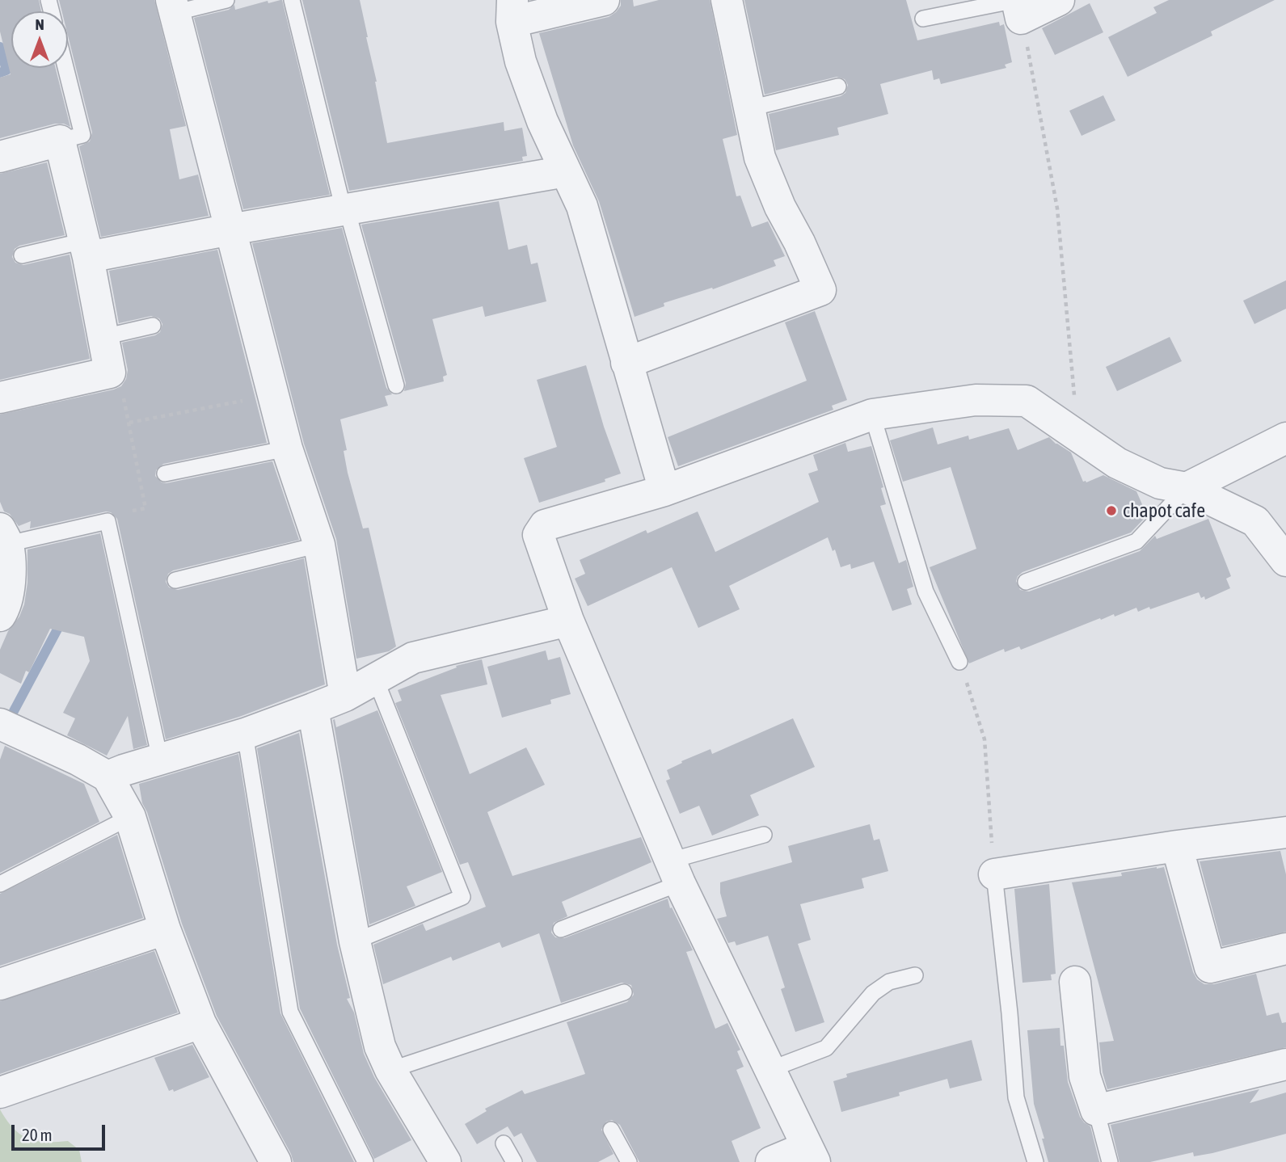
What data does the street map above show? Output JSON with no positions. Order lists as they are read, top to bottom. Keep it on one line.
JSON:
{"places":["chapot cafe"],"scale_bar":"20 m","north":"top"}
